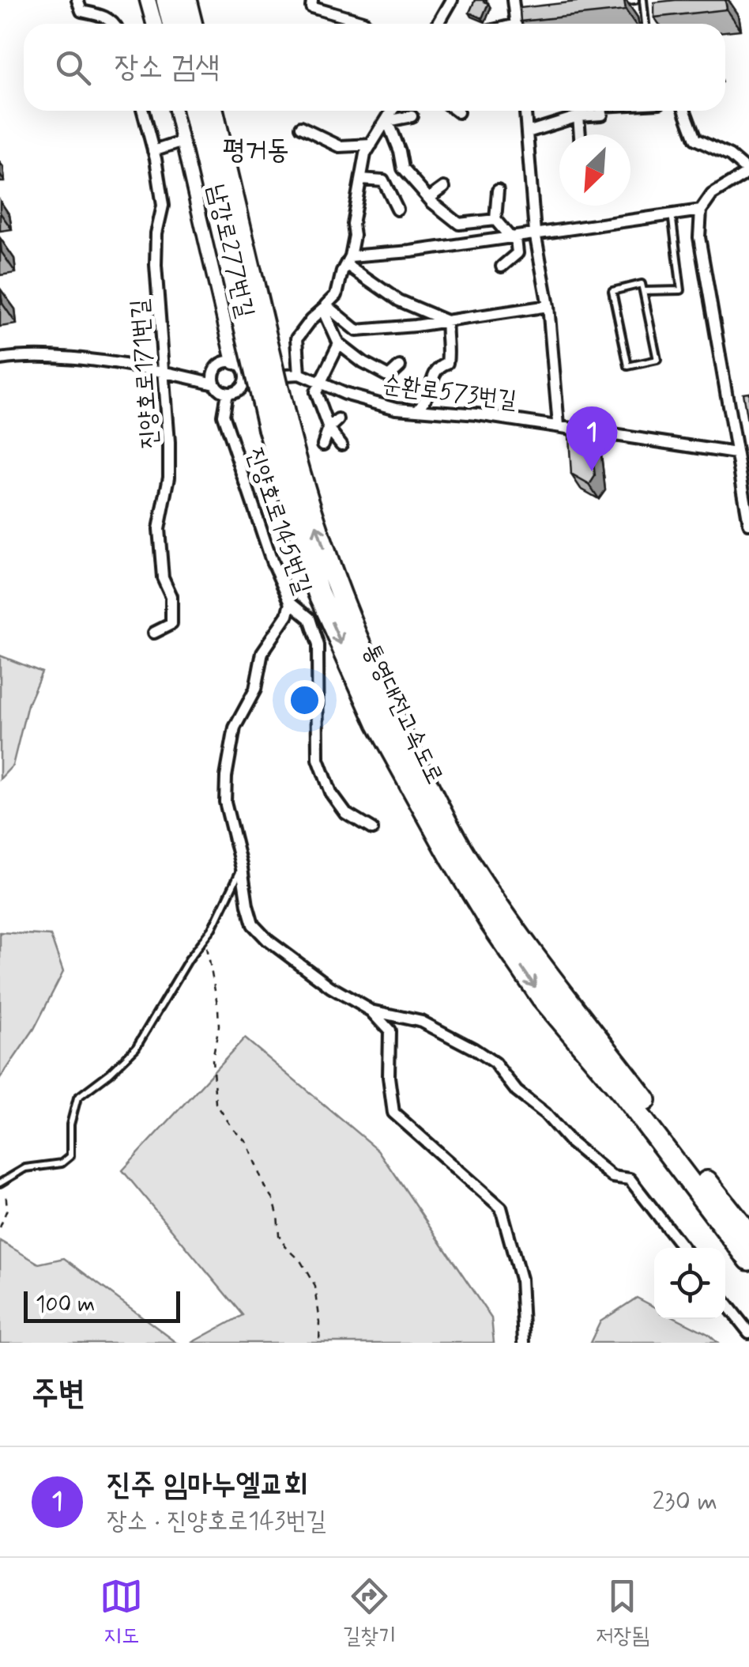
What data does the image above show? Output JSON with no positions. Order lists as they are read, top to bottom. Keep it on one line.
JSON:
{"streets":{"highway":["통영대전고속도로"],"street":["남강로277번길","진양호로171번길","순환로573번길","진양호로145번길"]},"crossings":[["남강로277번길","순환로573번길"],["남강로277번길","진양호로145번길"],["순환로573번길","진양호로145번길"]],"districts":["평거동"],"scale_bar":"100 m","north":"bottom left","page":{"search":"장소 검색","pins":"1","scale":"100 m","heading":"주변","list":[{"mark":"1","name":"진주 임마누엘교회","note":"장소 · 진양호로143번길","value":"230 m"}],"nav":["지도","길찾기","저장됨"]}}
